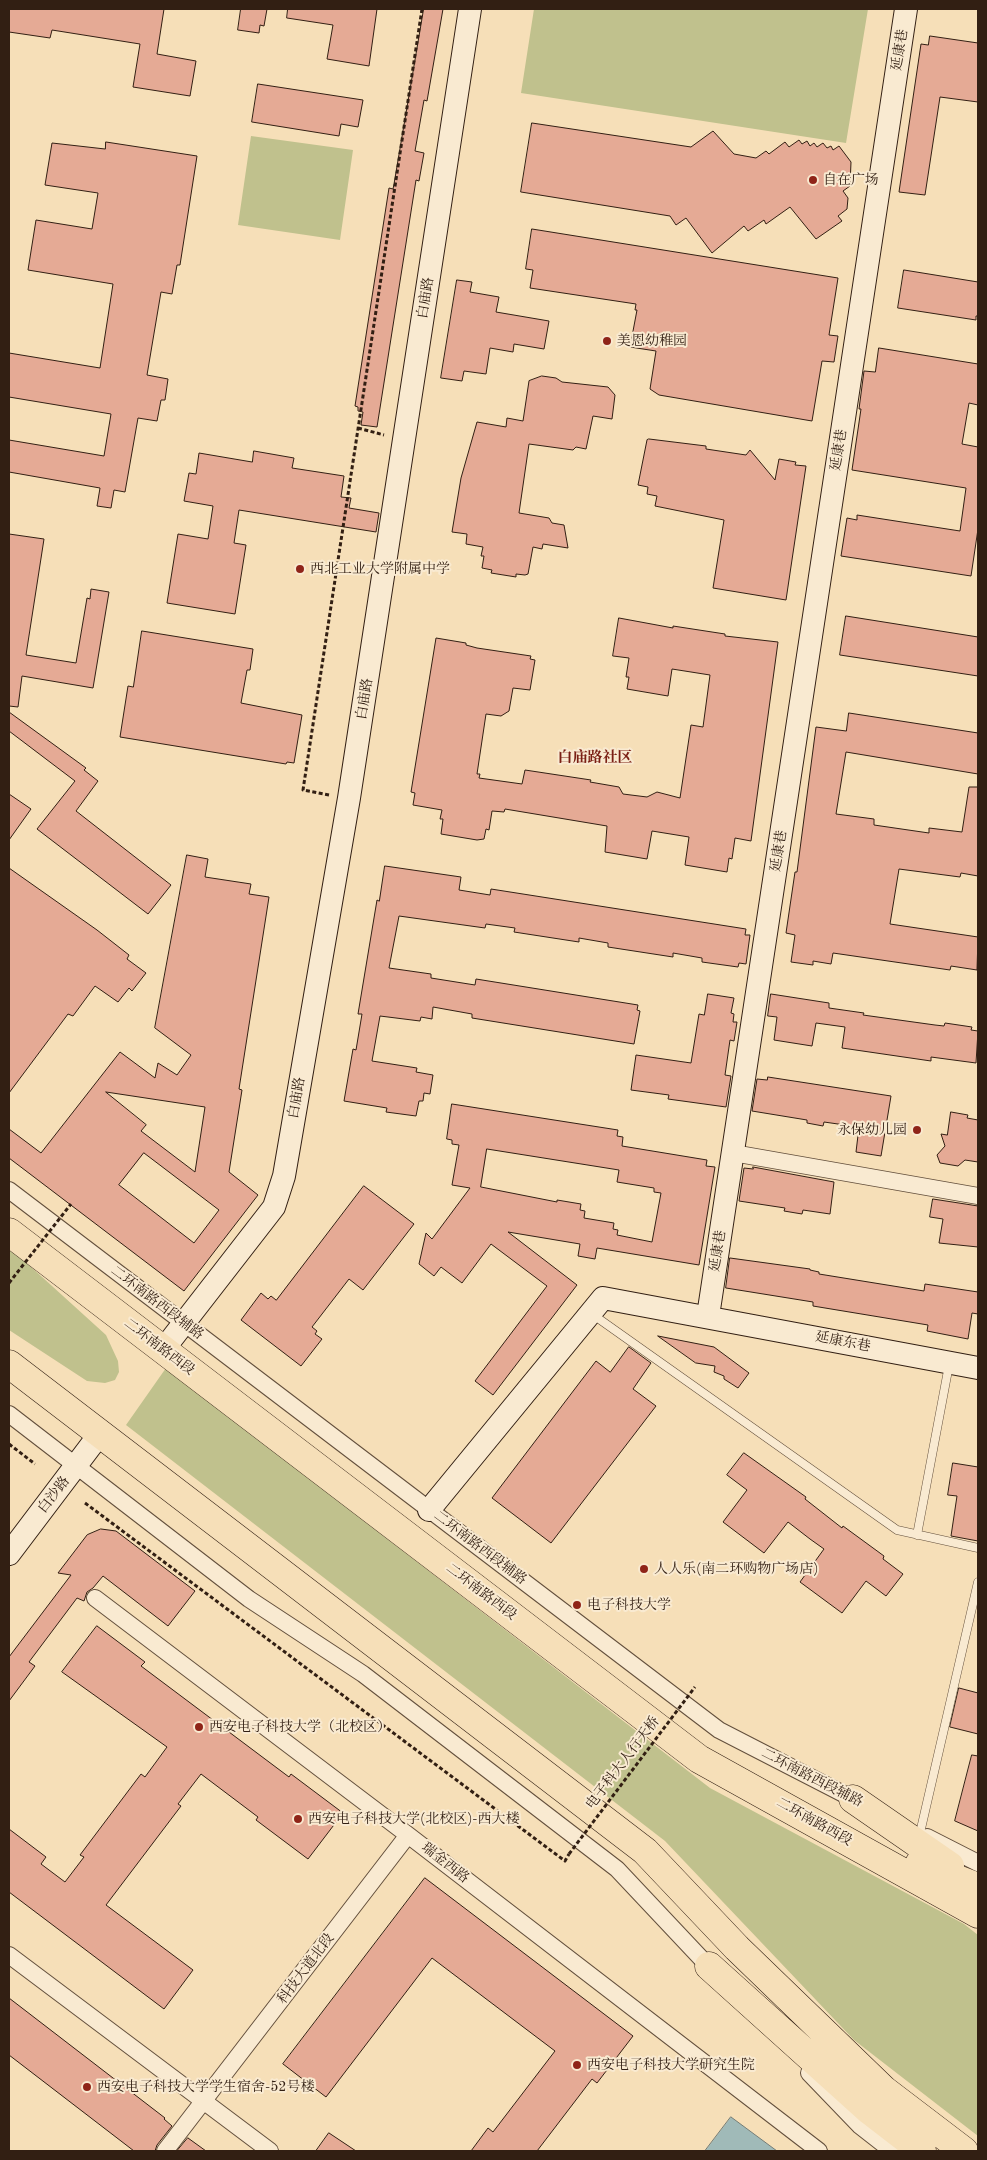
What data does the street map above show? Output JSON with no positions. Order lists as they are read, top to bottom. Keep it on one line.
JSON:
{"streets":{"highway":["二环南路西段"],"street":["延康巷","白庙路","二环南路西段辅路","延康东巷","白沙路","瑞金西路","科技大道北段"],"path":["电子科大人行天桥"]},"crossings":[["延康巷","延康东巷"],["白庙路","二环南路西段辅路"],["白庙路","二环南路西段"],["瑞金西路","科技大道北段"]],"districts":["白庙路社区"],"places":["自在广场","美恩幼稚园","西北工业大学附属中学","永保幼儿园","人人乐(南二环购物广场店)","电子科技大学","西安电子科技大学（北校区）","西安电子科技大学(北校区)-西大楼","西安电子科技大学研究生院","西安电子科技大学学生宿舍-52号楼"]}
